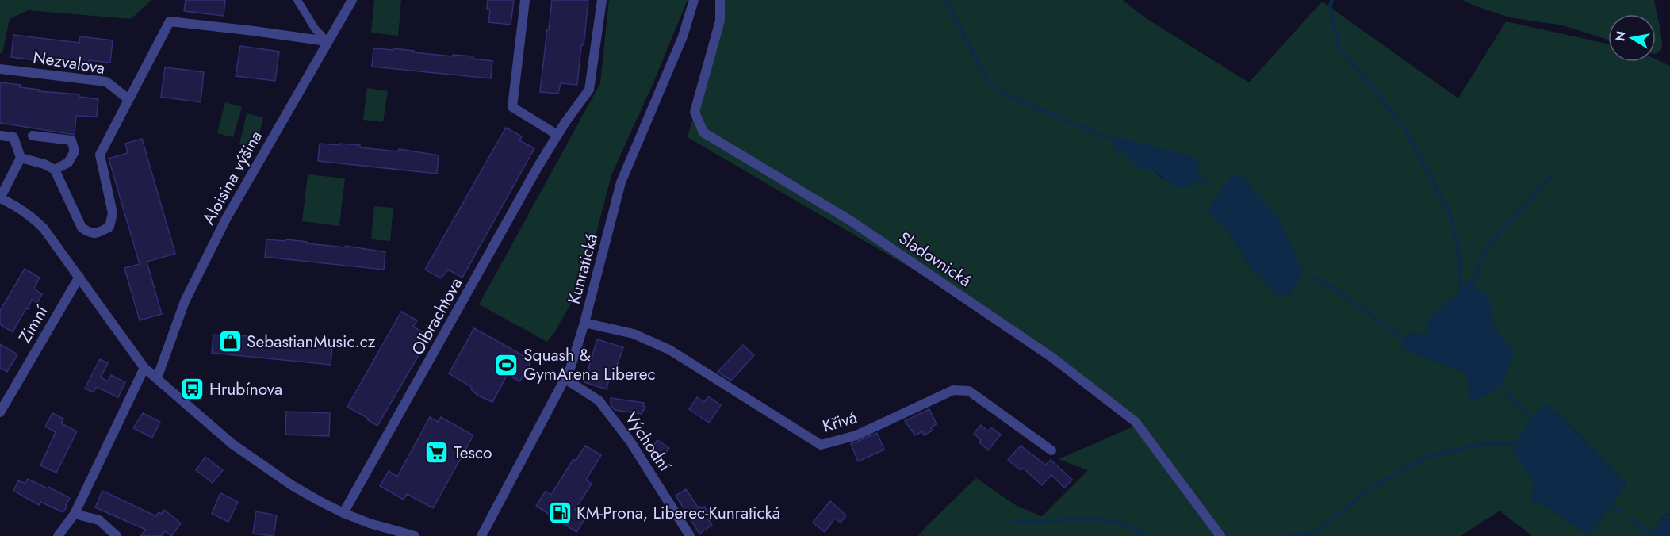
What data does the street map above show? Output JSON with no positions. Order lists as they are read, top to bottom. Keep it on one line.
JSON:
{"streets":{"street":["Nezvalova","Aloisina výšina","Sladovnická","Kunratická","Olbrachtova","Zimní","Křivá","Východní"]},"crossings":[["Kunratická","Křivá"],["Kunratická","Východní"]],"places":{"shop":["SebastianMusic.cz"],"sports":["Squash & GymArena Liberec"],"bus stop":["Hrubínova"],"supermarket":["Tesco"],"fuel station":["KM-Prona, Liberec-Kunratická"]},"north":"left"}
